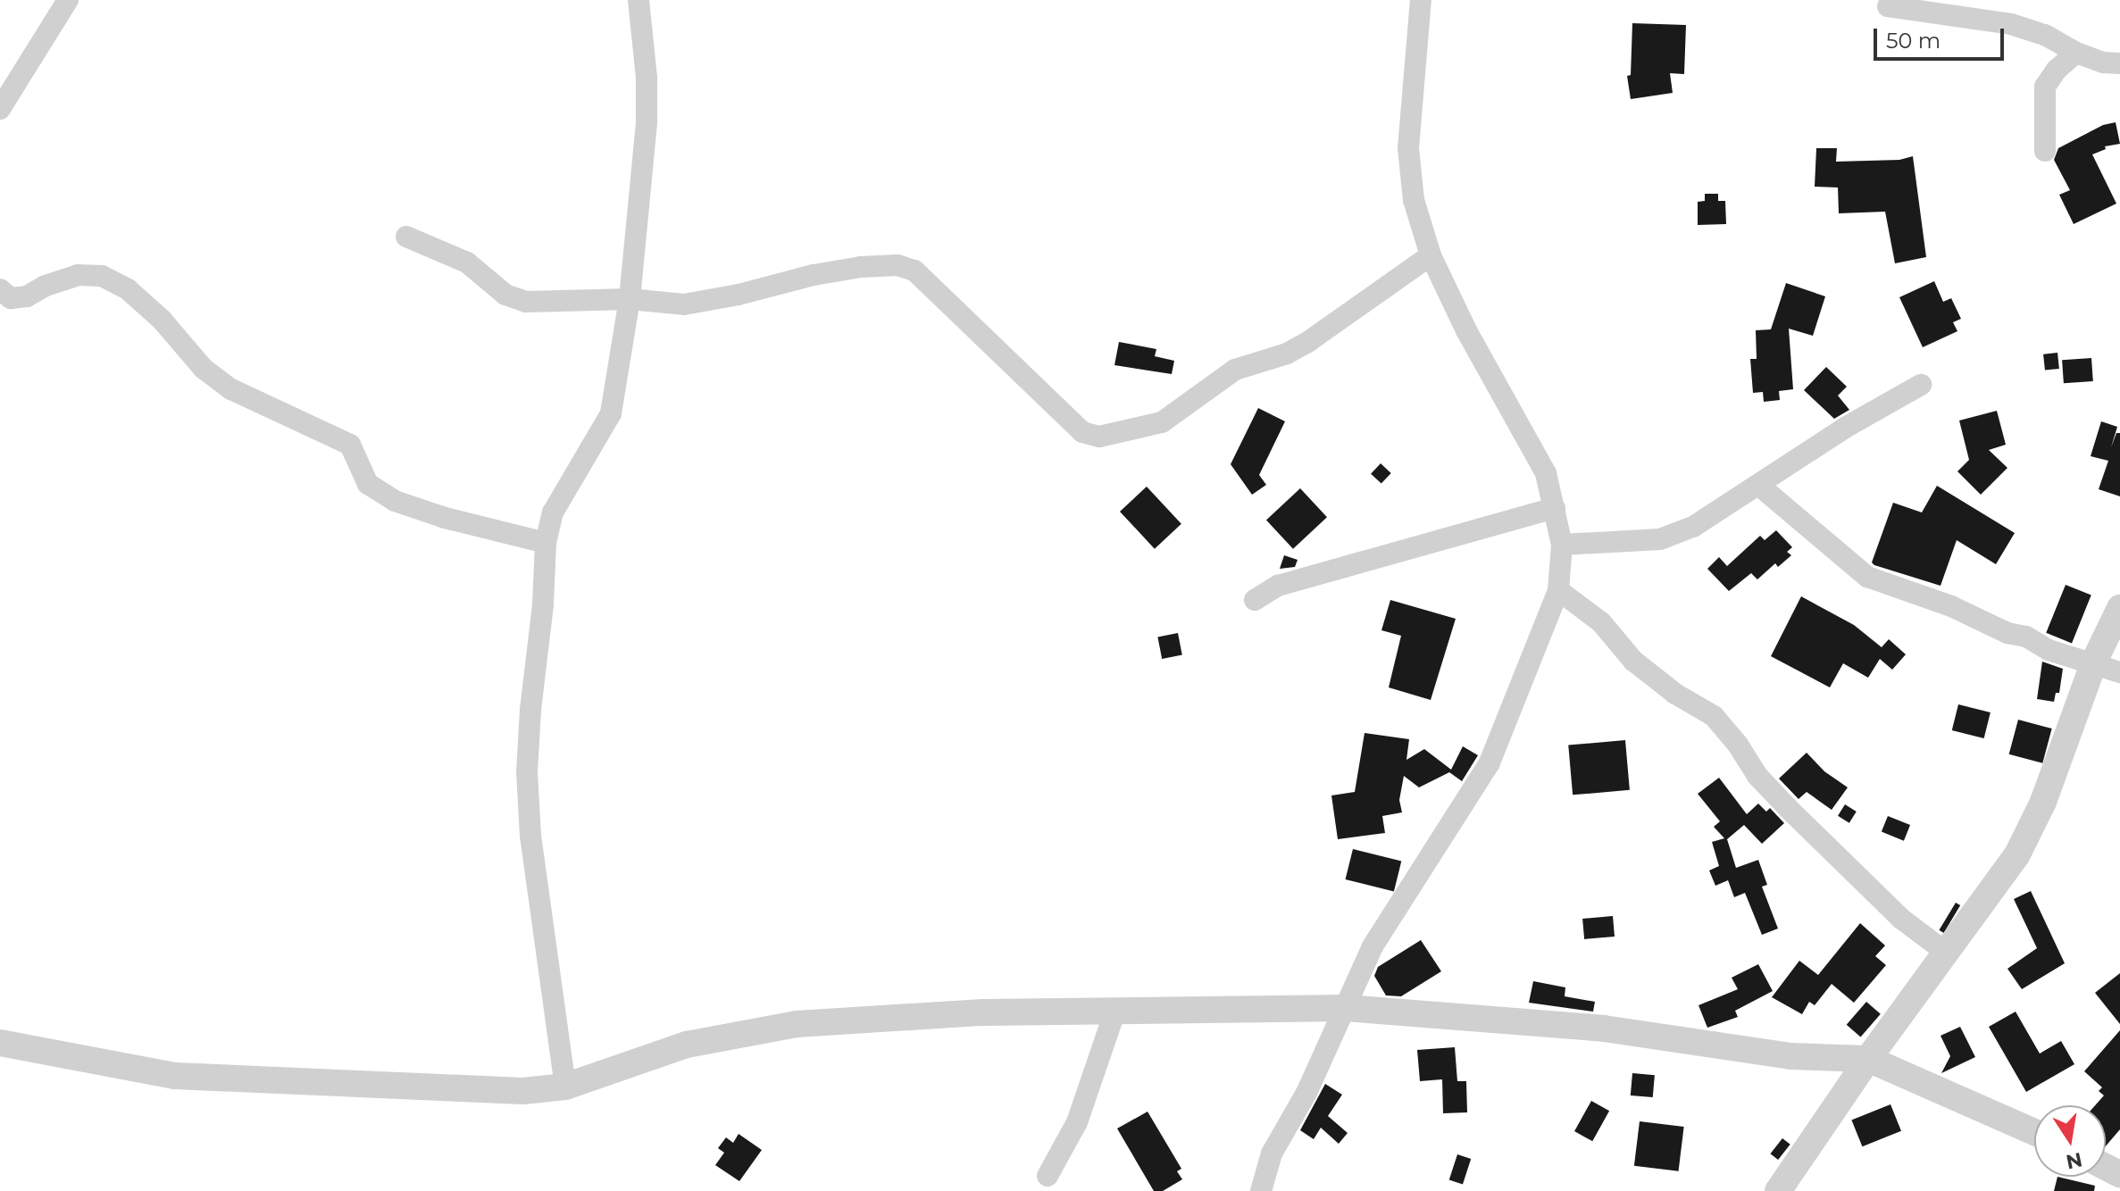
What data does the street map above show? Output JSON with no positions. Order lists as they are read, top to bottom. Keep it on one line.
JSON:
{"scale_bar":"50 m","north":"bottom"}
